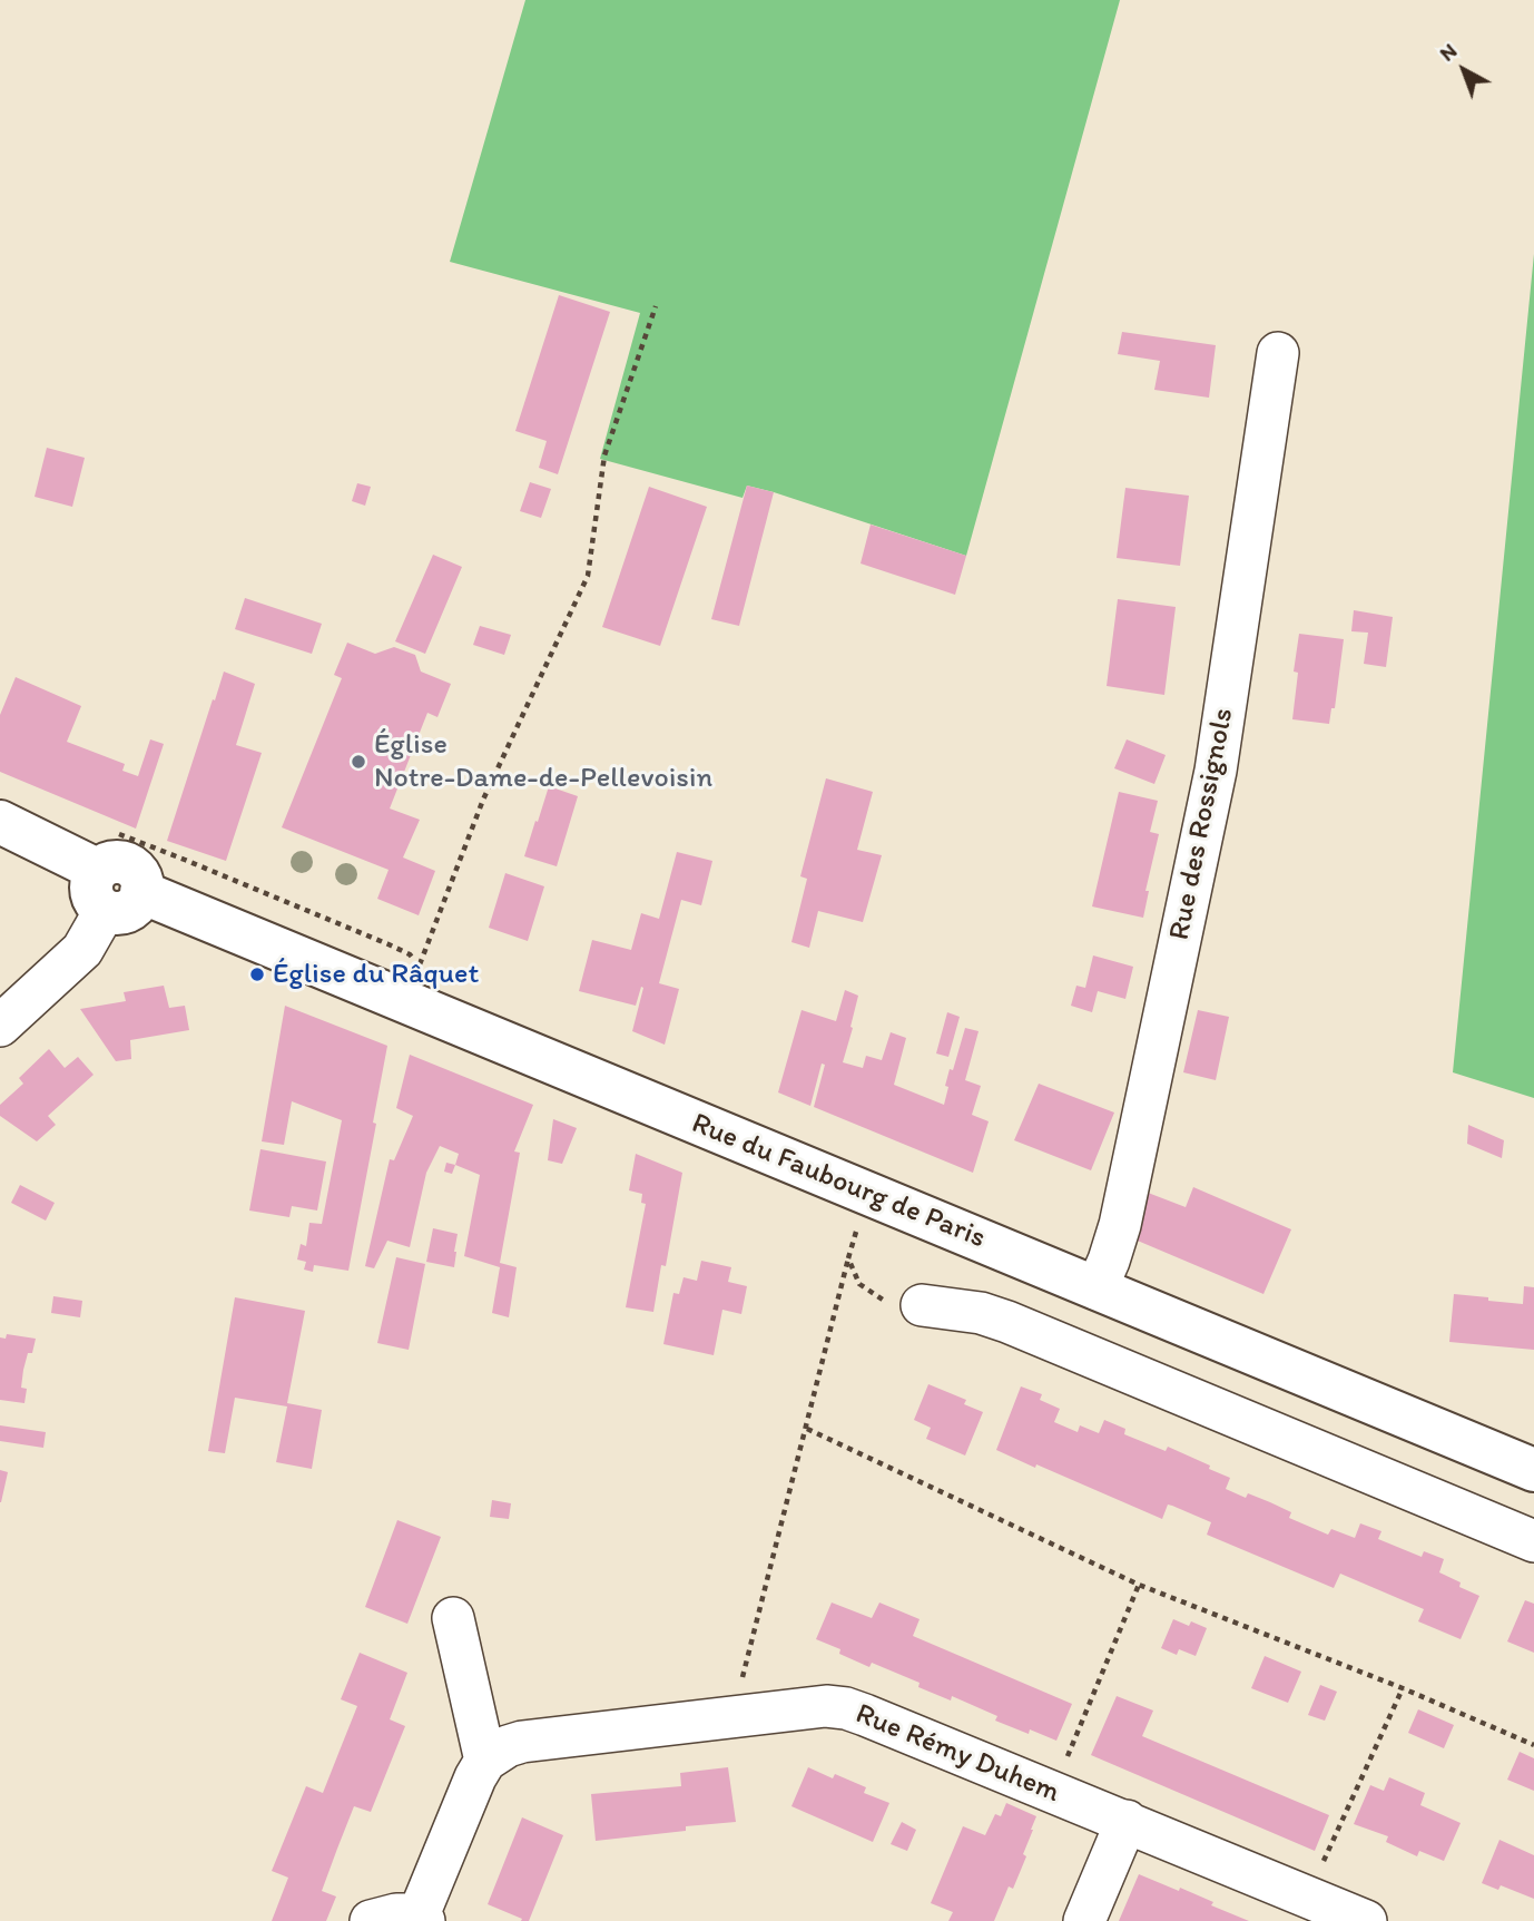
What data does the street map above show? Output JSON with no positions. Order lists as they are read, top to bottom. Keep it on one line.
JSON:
{"streets":{"main road":["Rue du Faubourg de Paris"],"street":["Rue des Rossignols","Rue Rémy Duhem"]},"crossings":[["Rue des Rossignols","Rue du Faubourg de Paris"]],"places":["Église Notre-Dame-de-Pellevoisin","Église du Râquet"],"north":"top left"}
